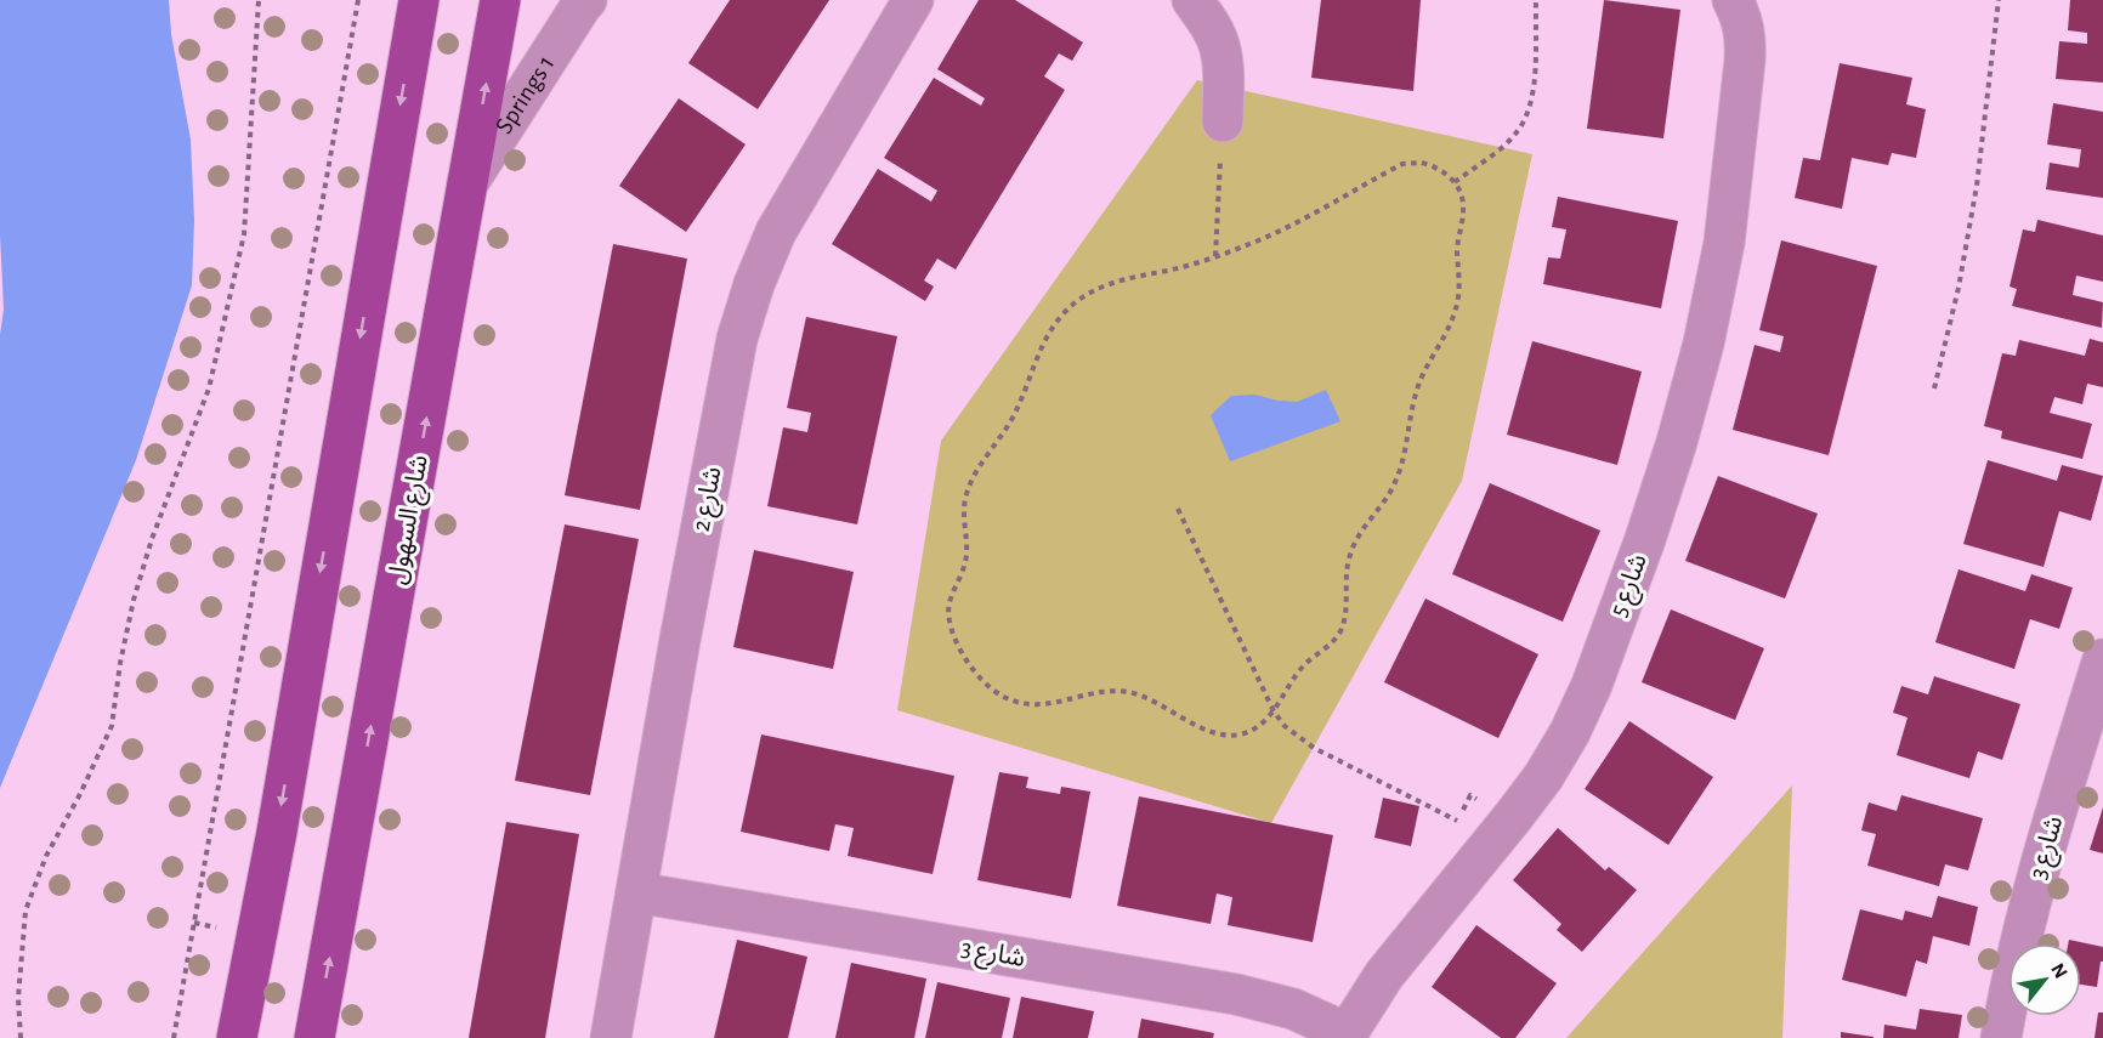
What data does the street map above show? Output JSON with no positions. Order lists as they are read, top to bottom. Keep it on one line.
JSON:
{"streets":{"main road":["شارع السهول"],"street":["Springs 1","شارع 2","شارع 5","شارع 3"]},"crossings":[["Springs 1","شارع السهول"],["شارع 2","شارع 3"],["شارع 5","شارع 3"]],"north":"top right"}
